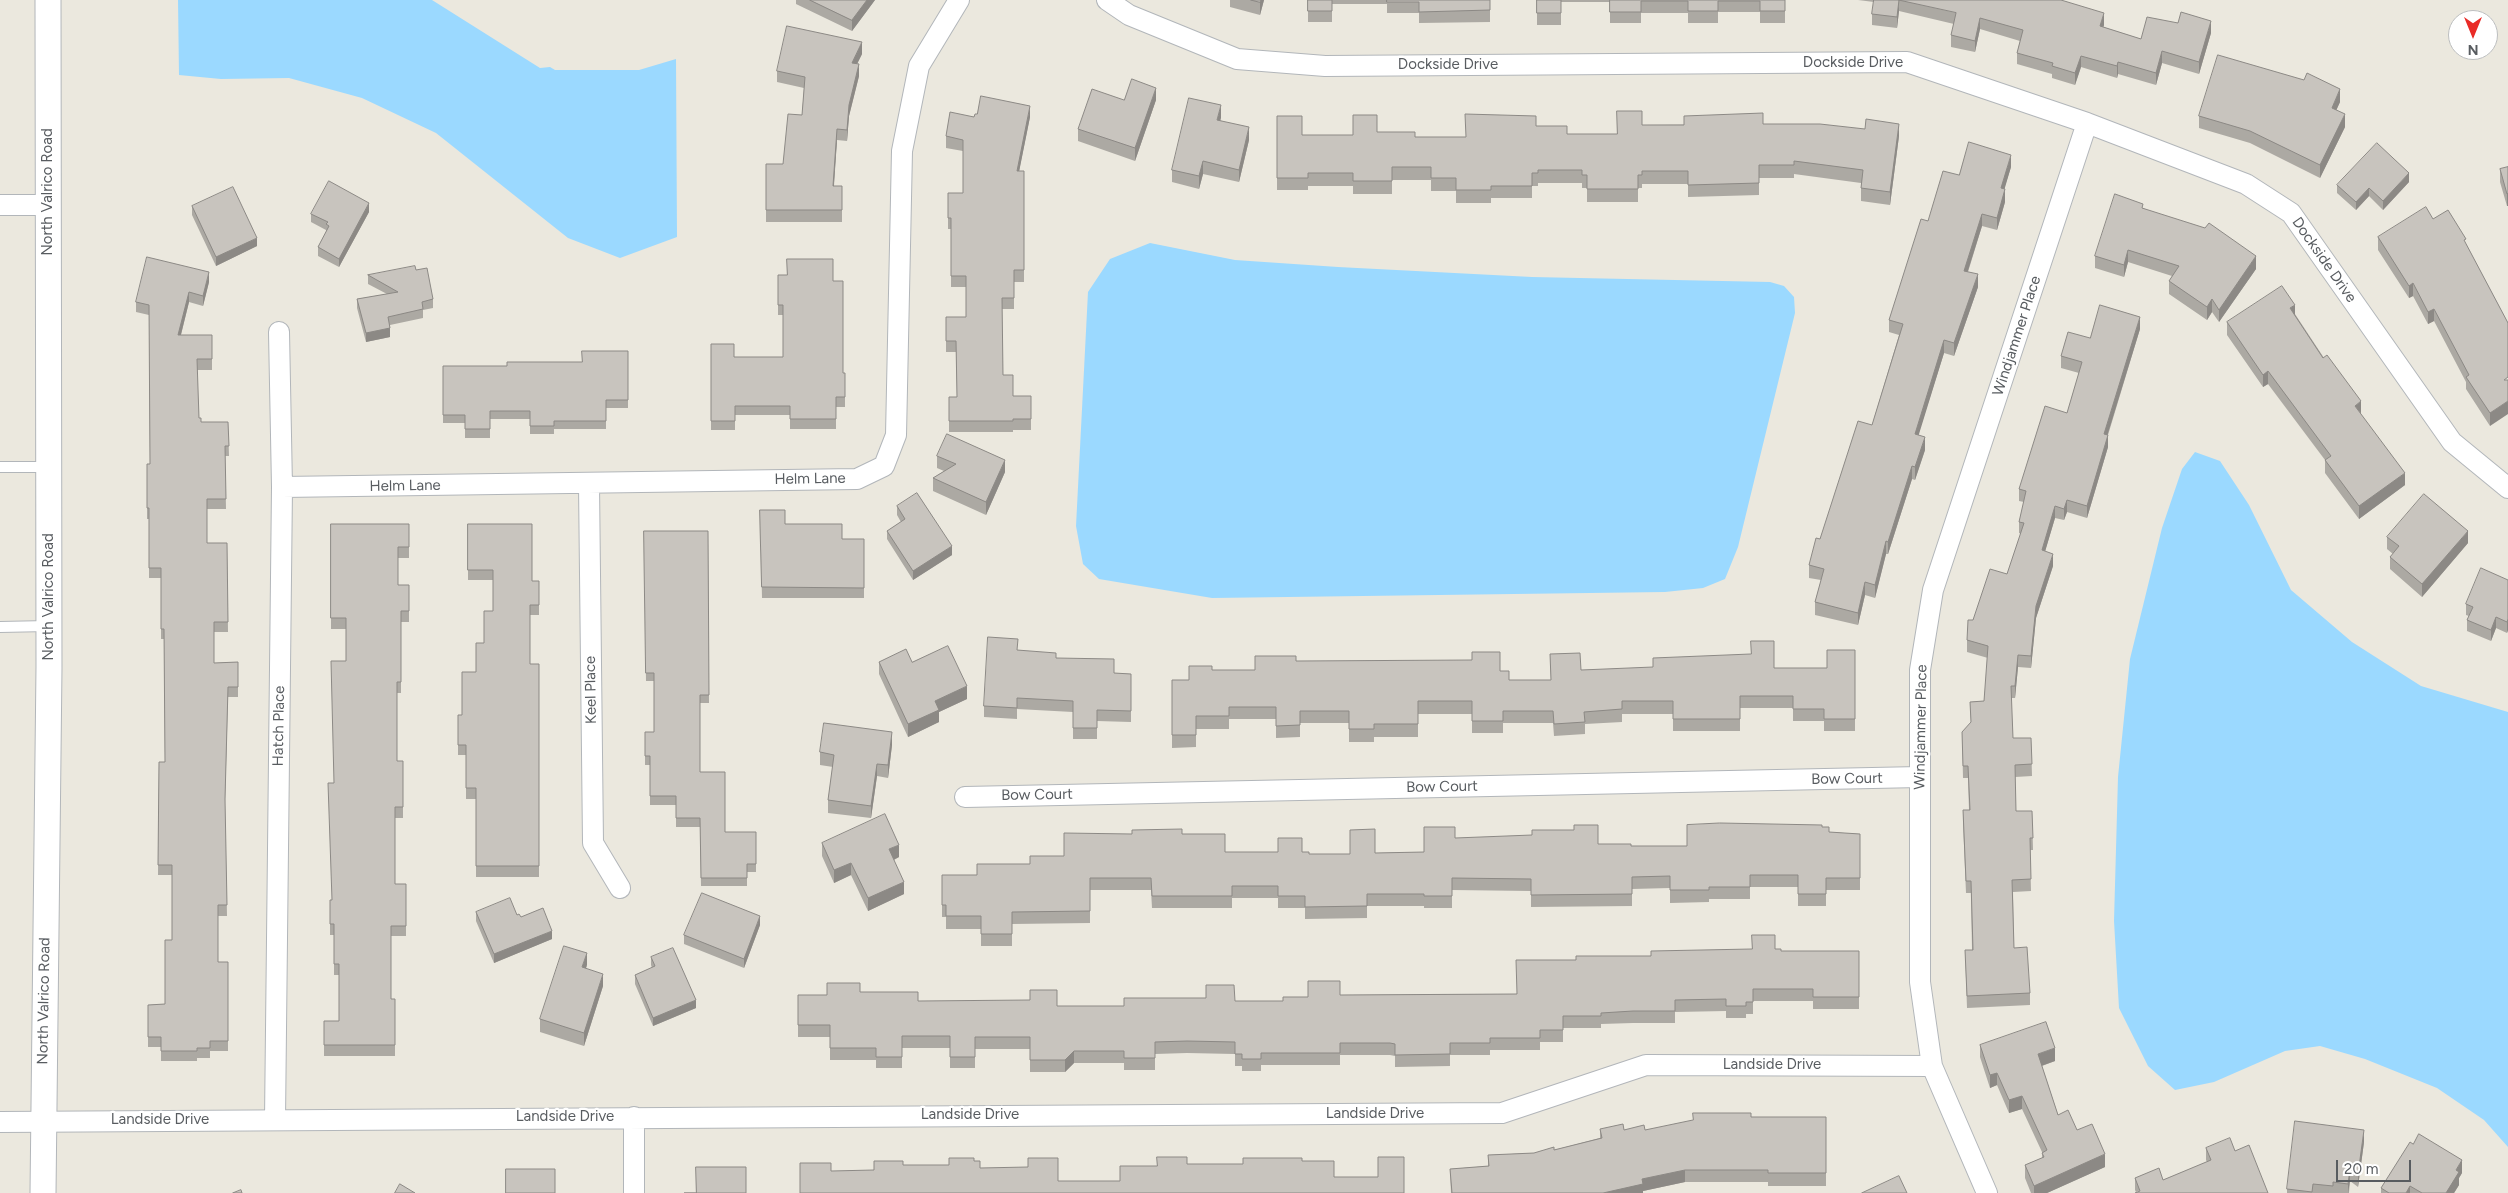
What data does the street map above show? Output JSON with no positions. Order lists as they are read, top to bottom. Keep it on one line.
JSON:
{"streets":{"street":["Dockside Drive","North Valrico Road","Windjammer Place","Helm Lane","Keel Place","Hatch Place","Bow Court","Landside Drive"]},"crossings":[["Dockside Drive","Windjammer Place"],["North Valrico Road","Landside Drive"],["Windjammer Place","Bow Court"],["Windjammer Place","Landside Drive"],["Helm Lane","Keel Place"],["Helm Lane","Hatch Place"],["Hatch Place","Landside Drive"]],"scale_bar":"20 m","north":"bottom"}
